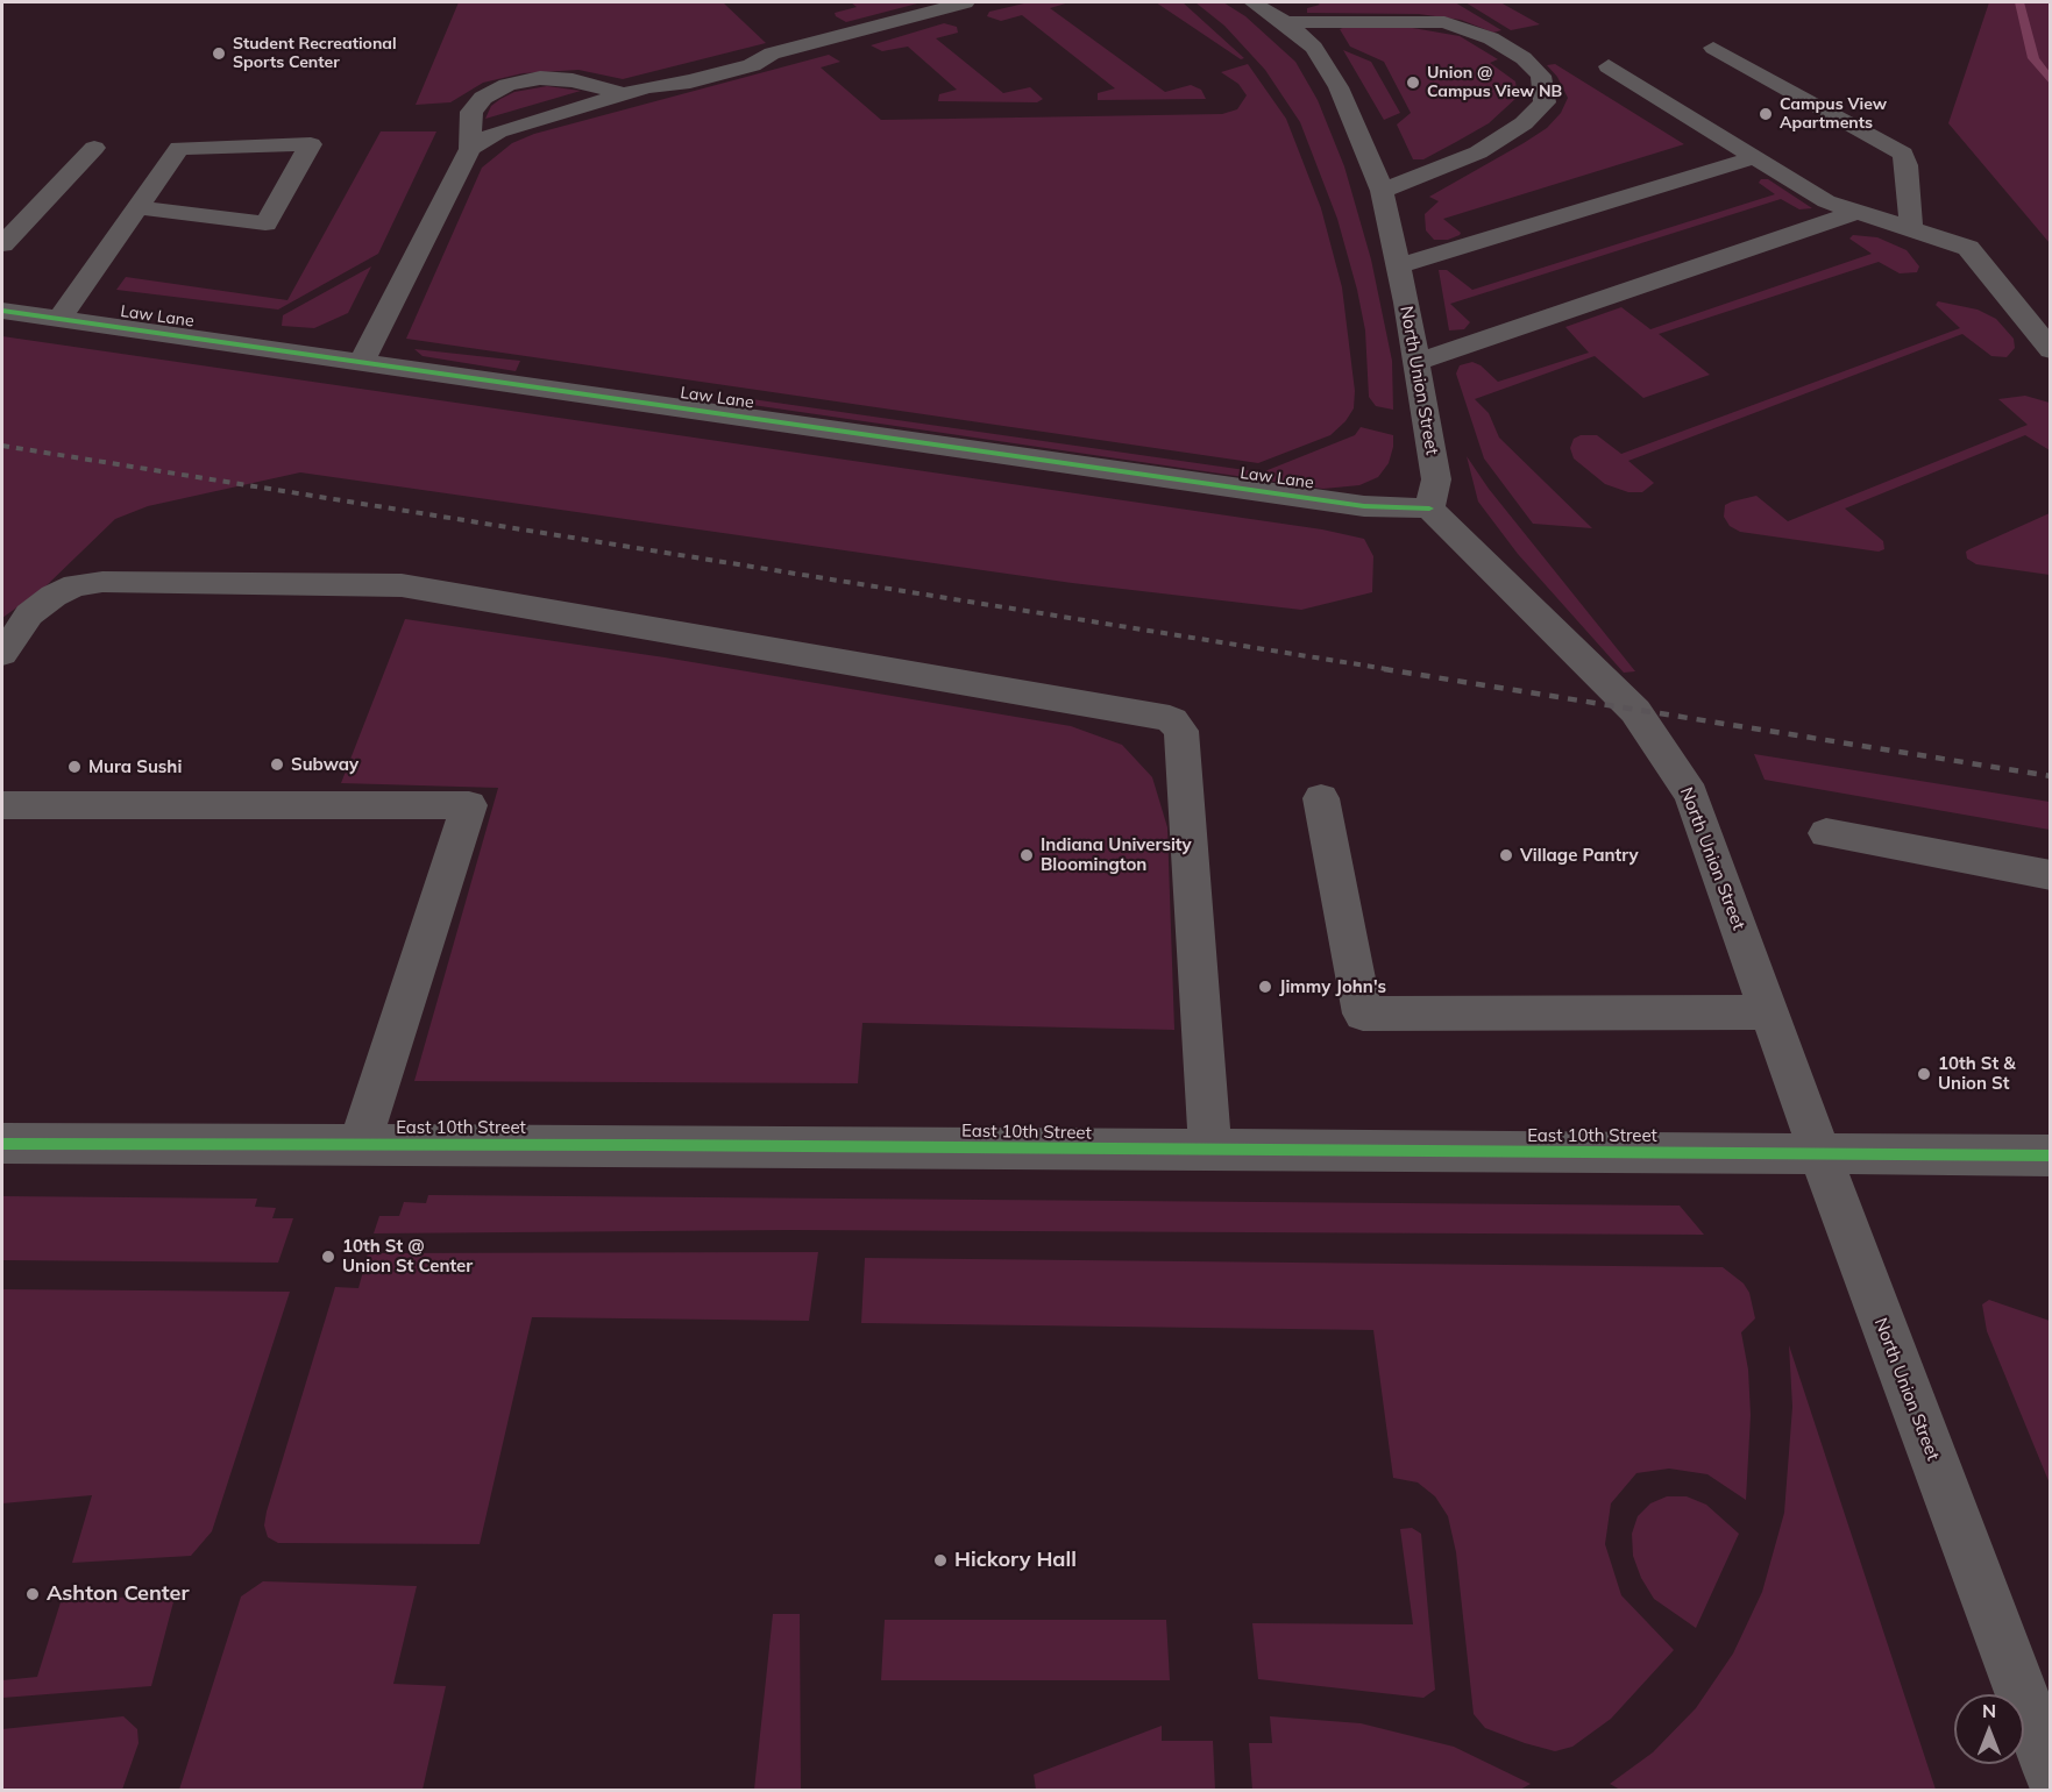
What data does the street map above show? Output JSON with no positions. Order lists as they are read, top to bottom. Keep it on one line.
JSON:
{"streets":{"street":["Law Lane","North Union Street","East 10th Street"]},"crossings":[["Law Lane","North Union Street"],["North Union Street","East 10th Street"]],"places":["Student Recreational Sports Center","Union @ Campus View NB","Campus View Apartments","Subway","Mura Sushi","Indiana University Bloomington","Village Pantry","Jimmy John's","10th St & Union St","10th St @ Union St Center","Hickory Hall","Ashton Center"],"north":"top"}
